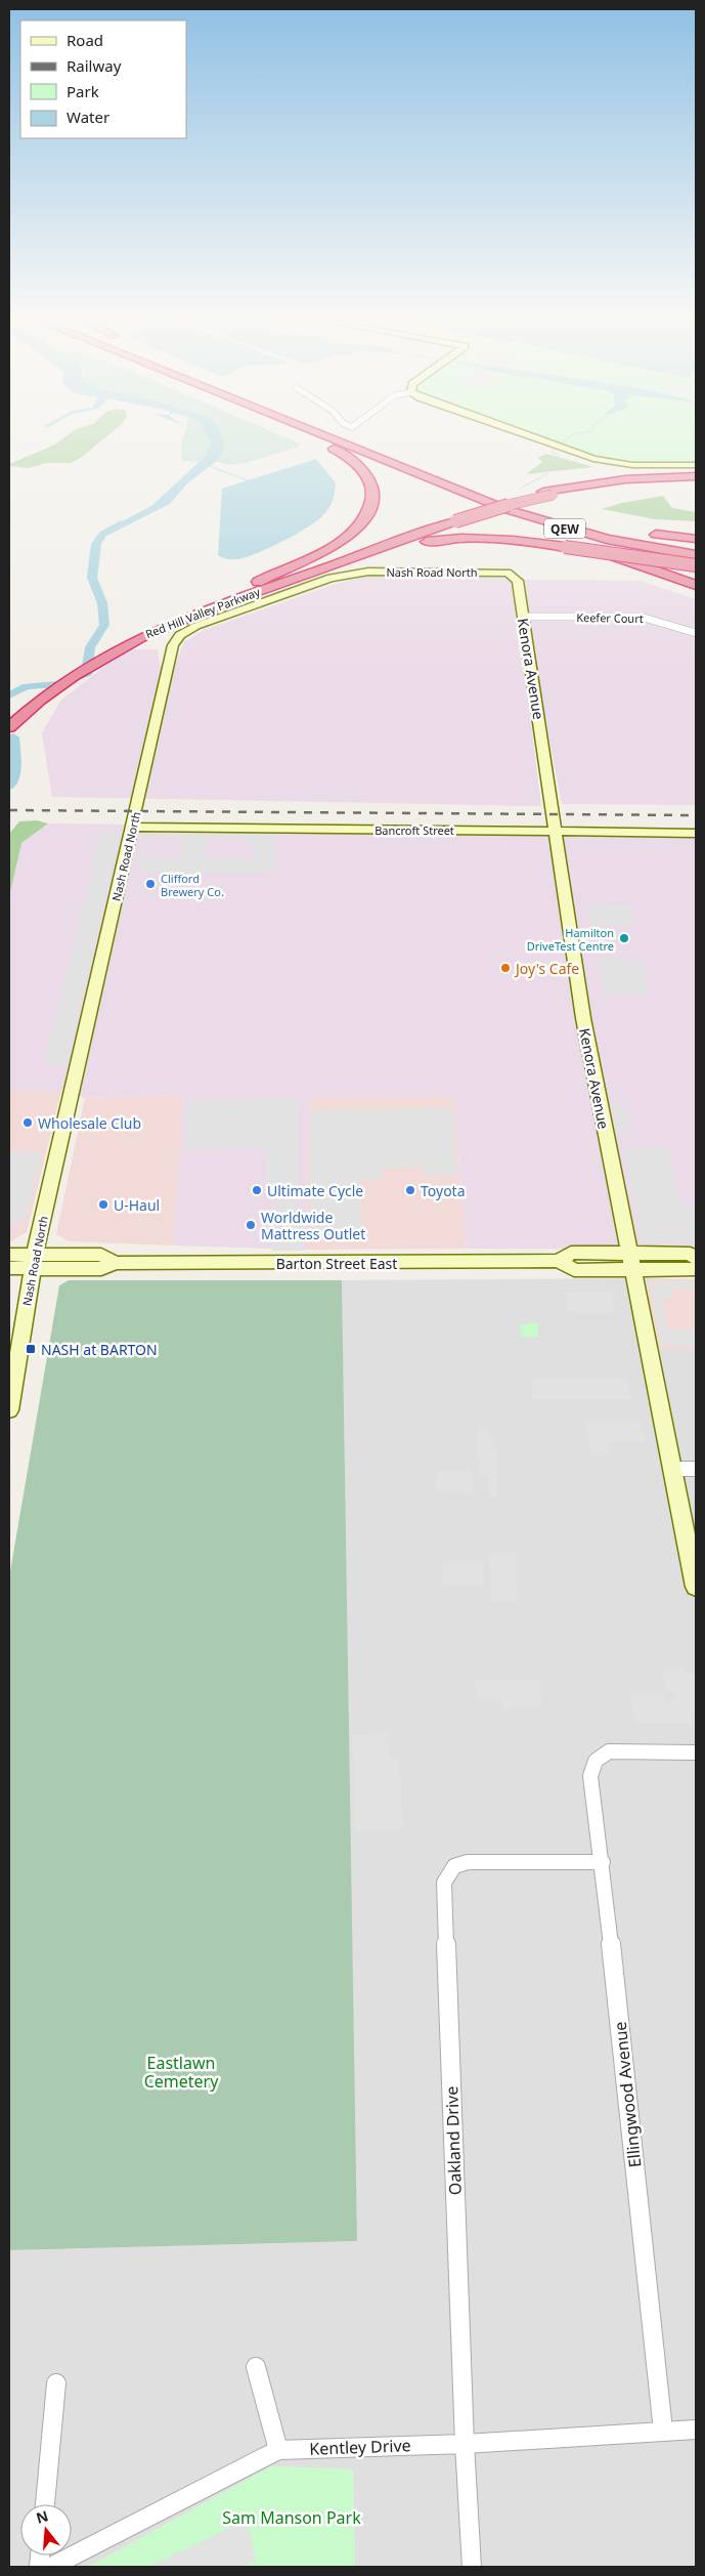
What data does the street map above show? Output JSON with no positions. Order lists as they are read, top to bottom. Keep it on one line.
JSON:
{"streets":{"highway":["QEW","Red Hill Valley Parkway"],"street":["Nash Road North","Keefer Court","Kenora Avenue","Bancroft Street","Barton Street East","Ellingwood Avenue","Oakland Drive","Kentley Drive"]},"crossings":[["Nash Road North","Kenora Avenue"],["Nash Road North","Bancroft Street"],["Nash Road North","Barton Street East"],["Keefer Court","Kenora Avenue"],["Kenora Avenue","Bancroft Street"],["Kenora Avenue","Barton Street East"],["Ellingwood Avenue","Oakland Drive"],["Ellingwood Avenue","Kentley Drive"],["Oakland Drive","Kentley Drive"]],"parks":["Eastlawn Cemetery","Sam Manson Park"],"places":{"other":["Clifford Brewery Co.","Hamilton DriveTest Centre","Joy's Cafe","Wholesale Club","Ultimate Cycle","Toyota","U-Haul","Worldwide Mattress Outlet"],"transit":["NASH at BARTON"]},"legend":["Road","Railway","Park","Water"],"north":"top"}
